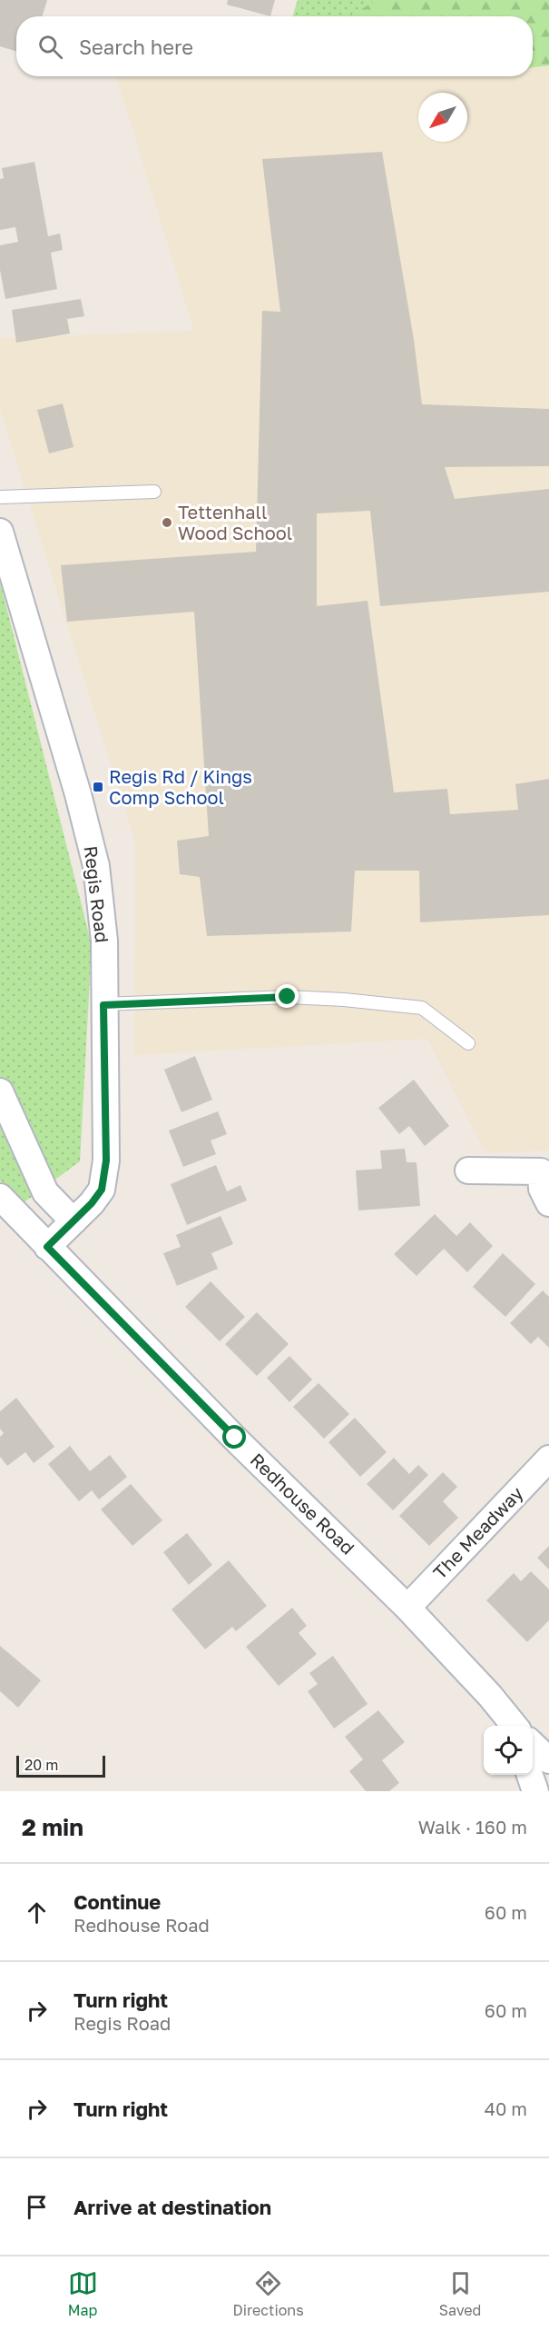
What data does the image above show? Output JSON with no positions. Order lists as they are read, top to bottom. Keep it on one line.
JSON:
{"streets":{"street":["Regis Road","Redhouse Road","The Meadway"]},"crossings":[["Regis Road","Redhouse Road"],["Redhouse Road","The Meadway"]],"places":{"other":["Tettenhall Wood School"],"transit":["Regis Rd / Kings Comp School"]},"scale_bar":"20 m","north":"bottom left","page":{"search":"Search here","scale":"20 m","heading":["2 min","Walk · 160 m"],"list":[["Continue","Redhouse Road","60 m"],["Turn right","Regis Road","60 m"],["Turn right","40 m"],"Arrive at destination"],"nav":["Map","Directions","Saved"]}}
